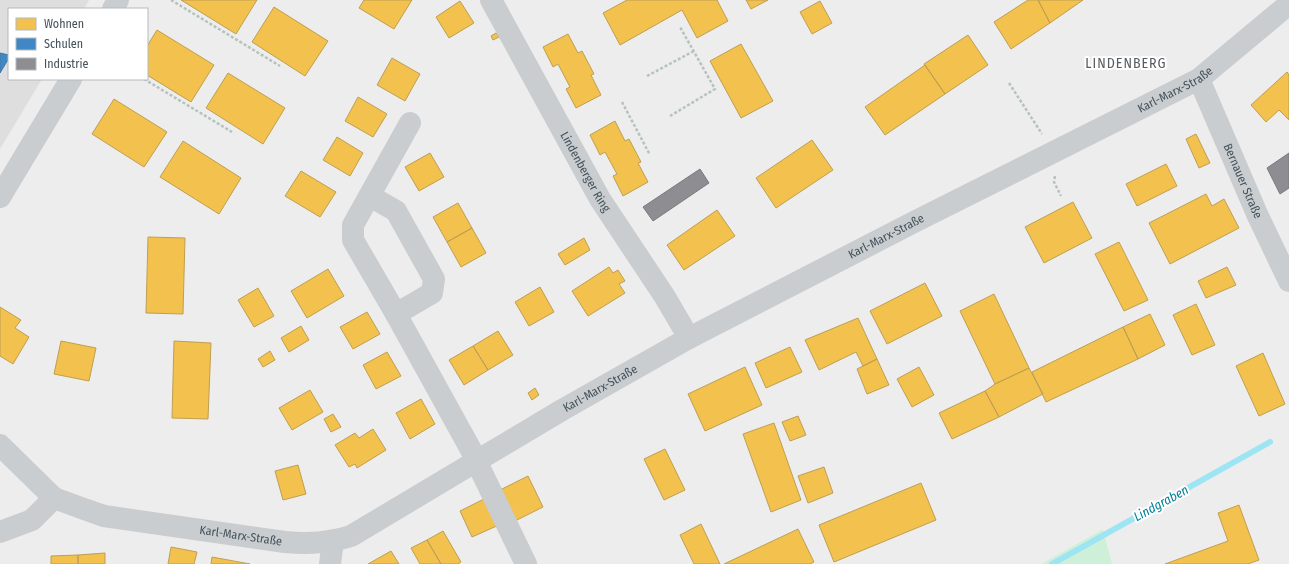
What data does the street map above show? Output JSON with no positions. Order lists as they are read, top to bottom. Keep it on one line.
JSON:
{"streets":{"street":["Karl-Marx-Straße","Lindenberger Ring","Bernauer Straße"]},"crossings":[["Karl-Marx-Straße","Lindenberger Ring"],["Karl-Marx-Straße","Bernauer Straße"]],"districts":["LINDENBERG"],"water":["Lindgraben"],"legend":["Wohnen","Schulen","Industrie"]}
